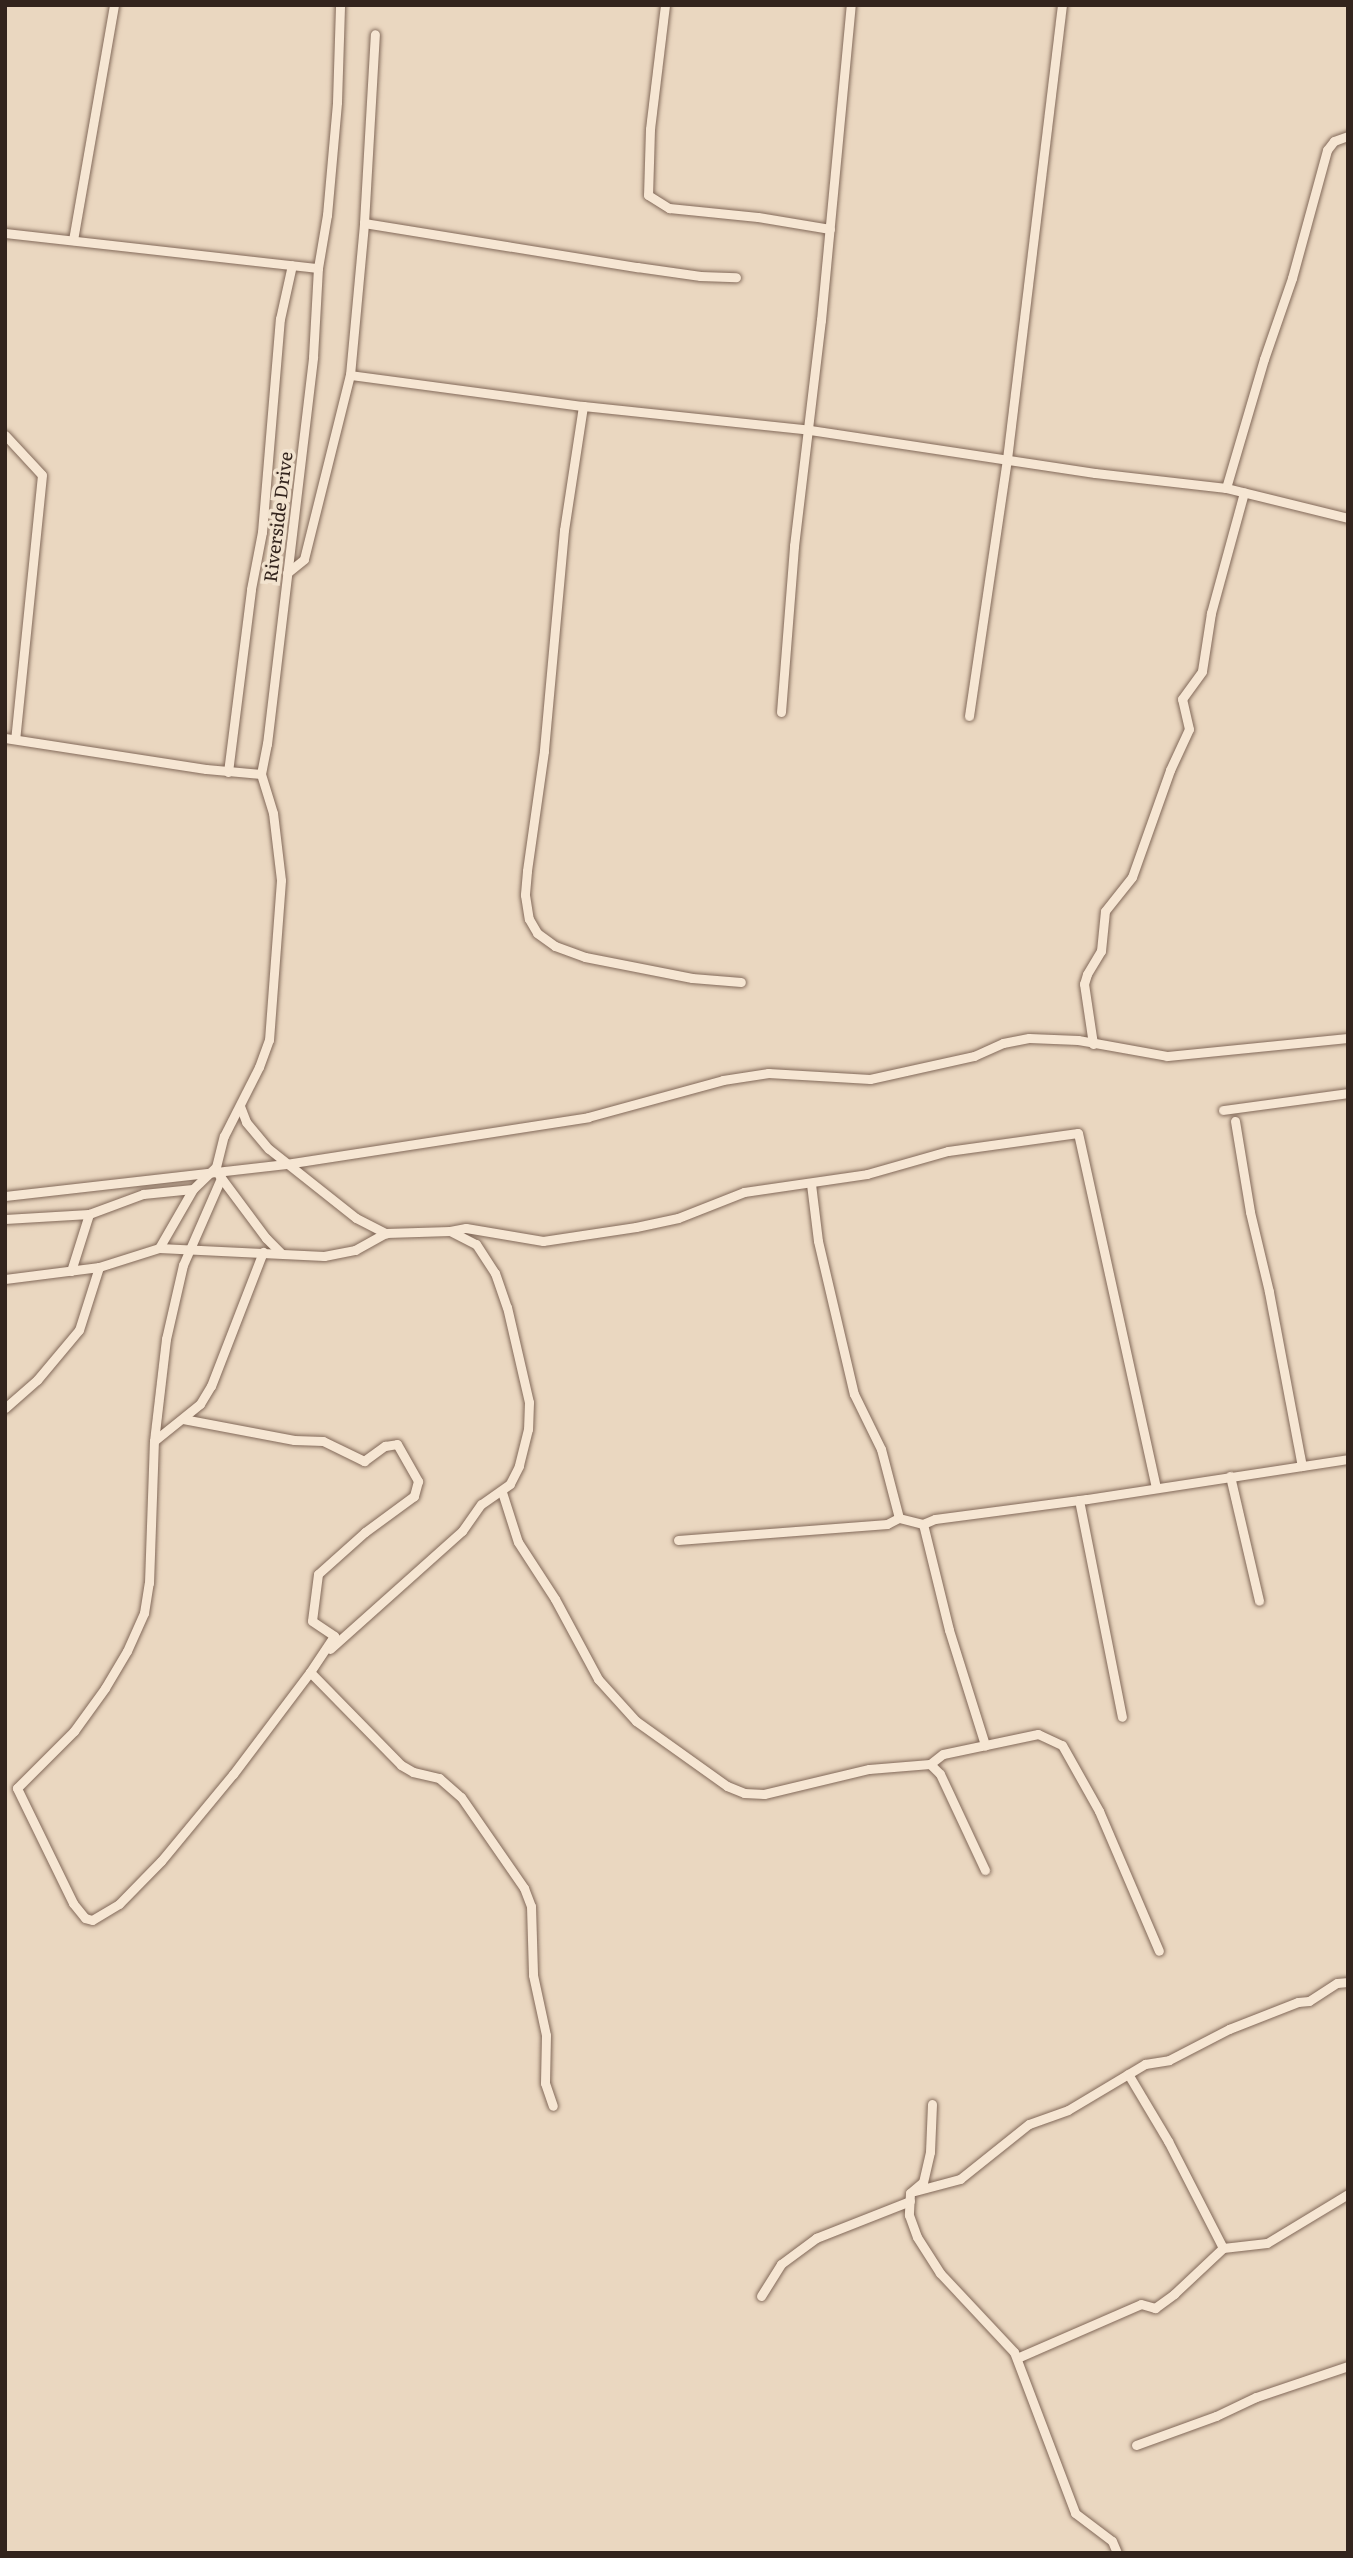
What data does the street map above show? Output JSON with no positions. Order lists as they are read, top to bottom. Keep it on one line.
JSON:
{"streets":{"street":["Riverside Drive"]}}
